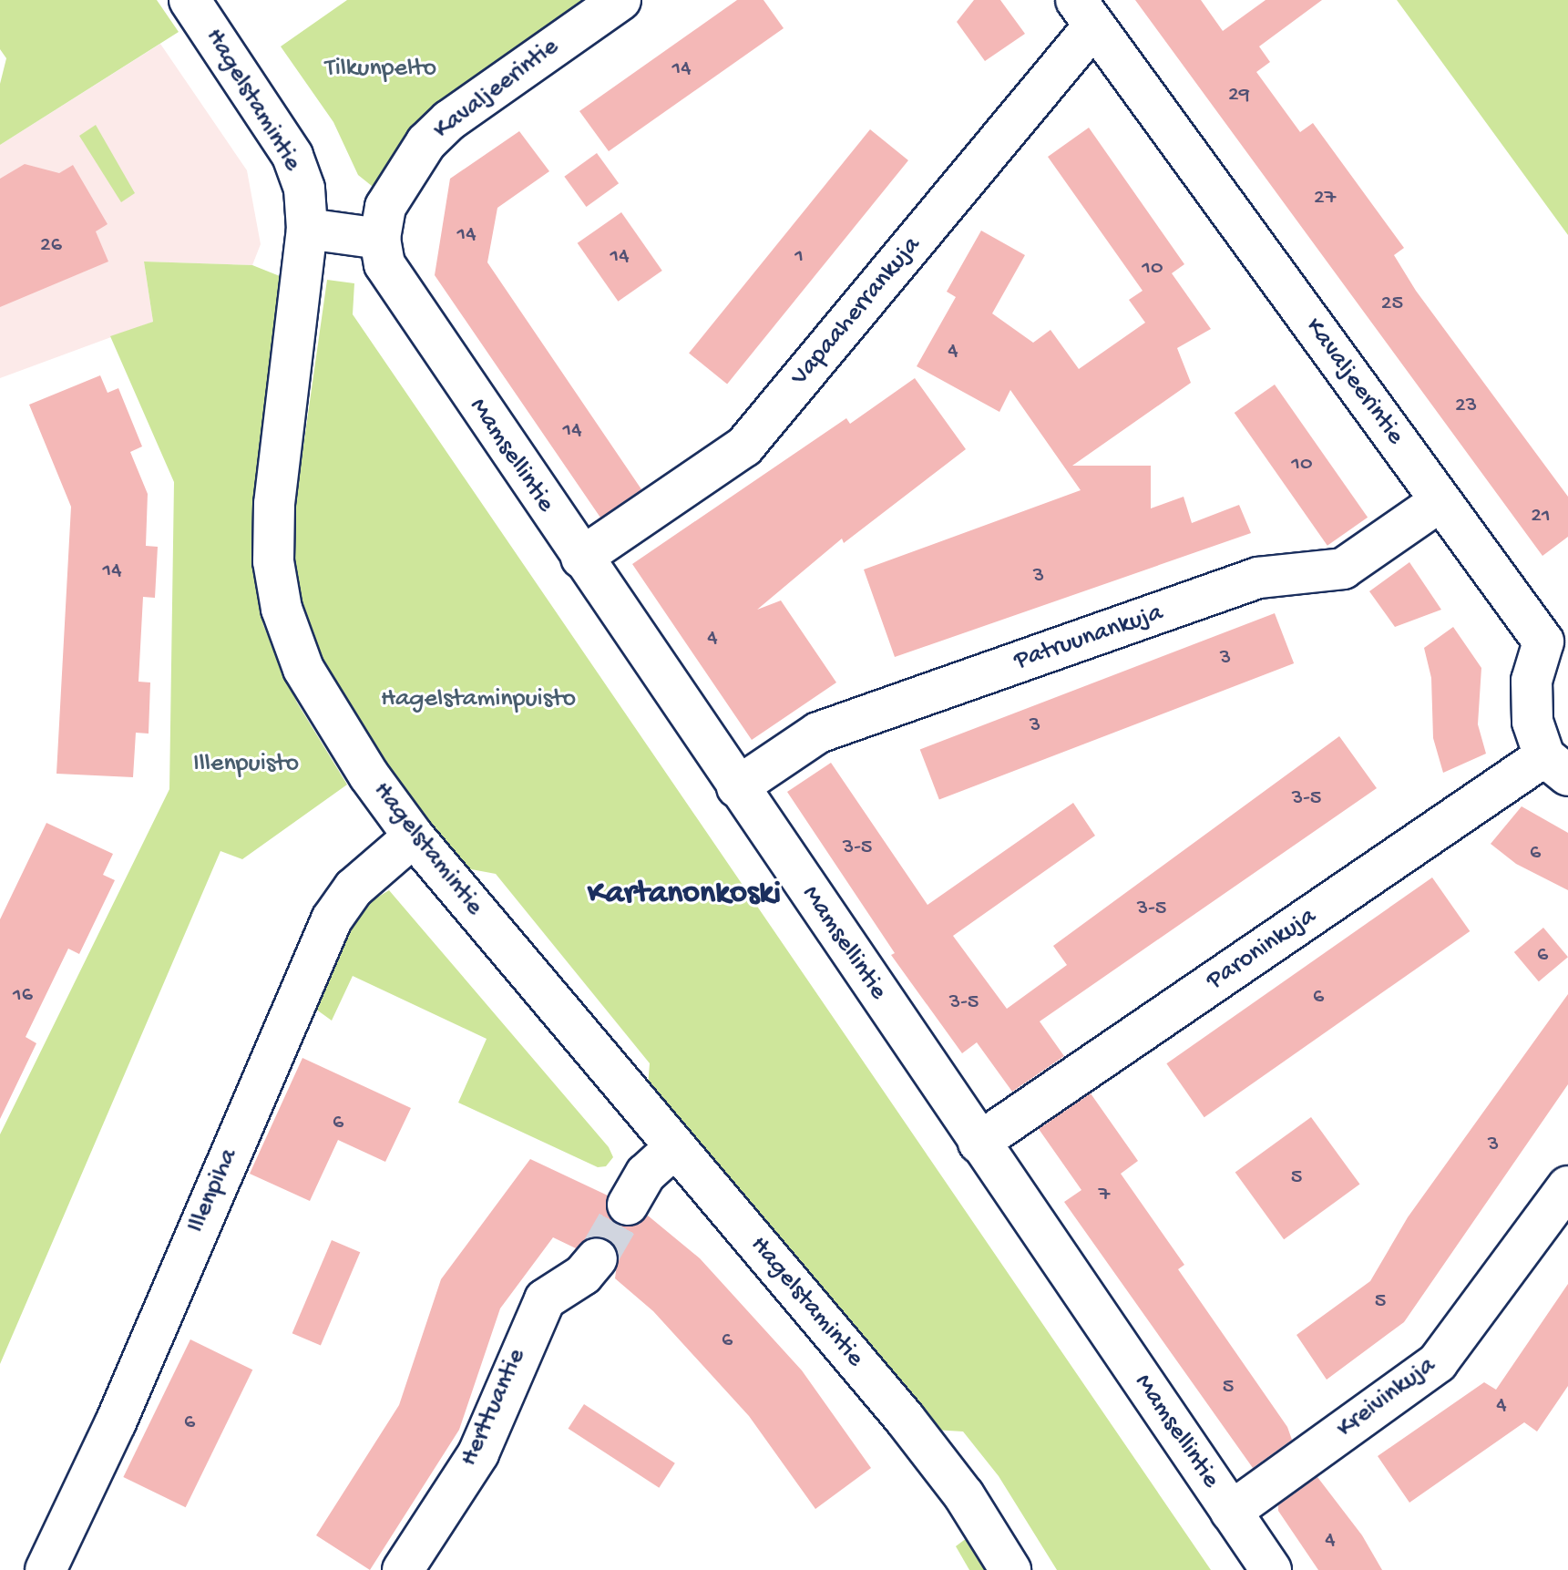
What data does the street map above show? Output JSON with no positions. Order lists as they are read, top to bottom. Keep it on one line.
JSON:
{"streets":{"street":["Kavaljeerintie","Hagelstamintie","Vapaaherrankuja","Mamsellintie","Patruunankuja","Paroninkuja","Illenpiha","Kreivinkuja","Herttuantie"]},"crossings":[["Kavaljeerintie","Vapaaherrankuja"],["Kavaljeerintie","Mamsellintie"],["Kavaljeerintie","Patruunankuja"],["Kavaljeerintie","Paroninkuja"],["Hagelstamintie","Illenpiha"],["Vapaaherrankuja","Mamsellintie"],["Mamsellintie","Patruunankuja"],["Mamsellintie","Paroninkuja"],["Mamsellintie","Kreivinkuja"]],"districts":["Kartanonkoski"],"parks":["Tilkunpelto","Hagelstaminpuisto","Illenpuisto"],"house_numbers":["14","29","27","14","26","14","1","10","25","4","23","14","10","21","14","3","4","3","3","3-5","3-5","6","3-5","6","16","6","3-5","6","3","5","7","5","6","5","4","6","4"]}
